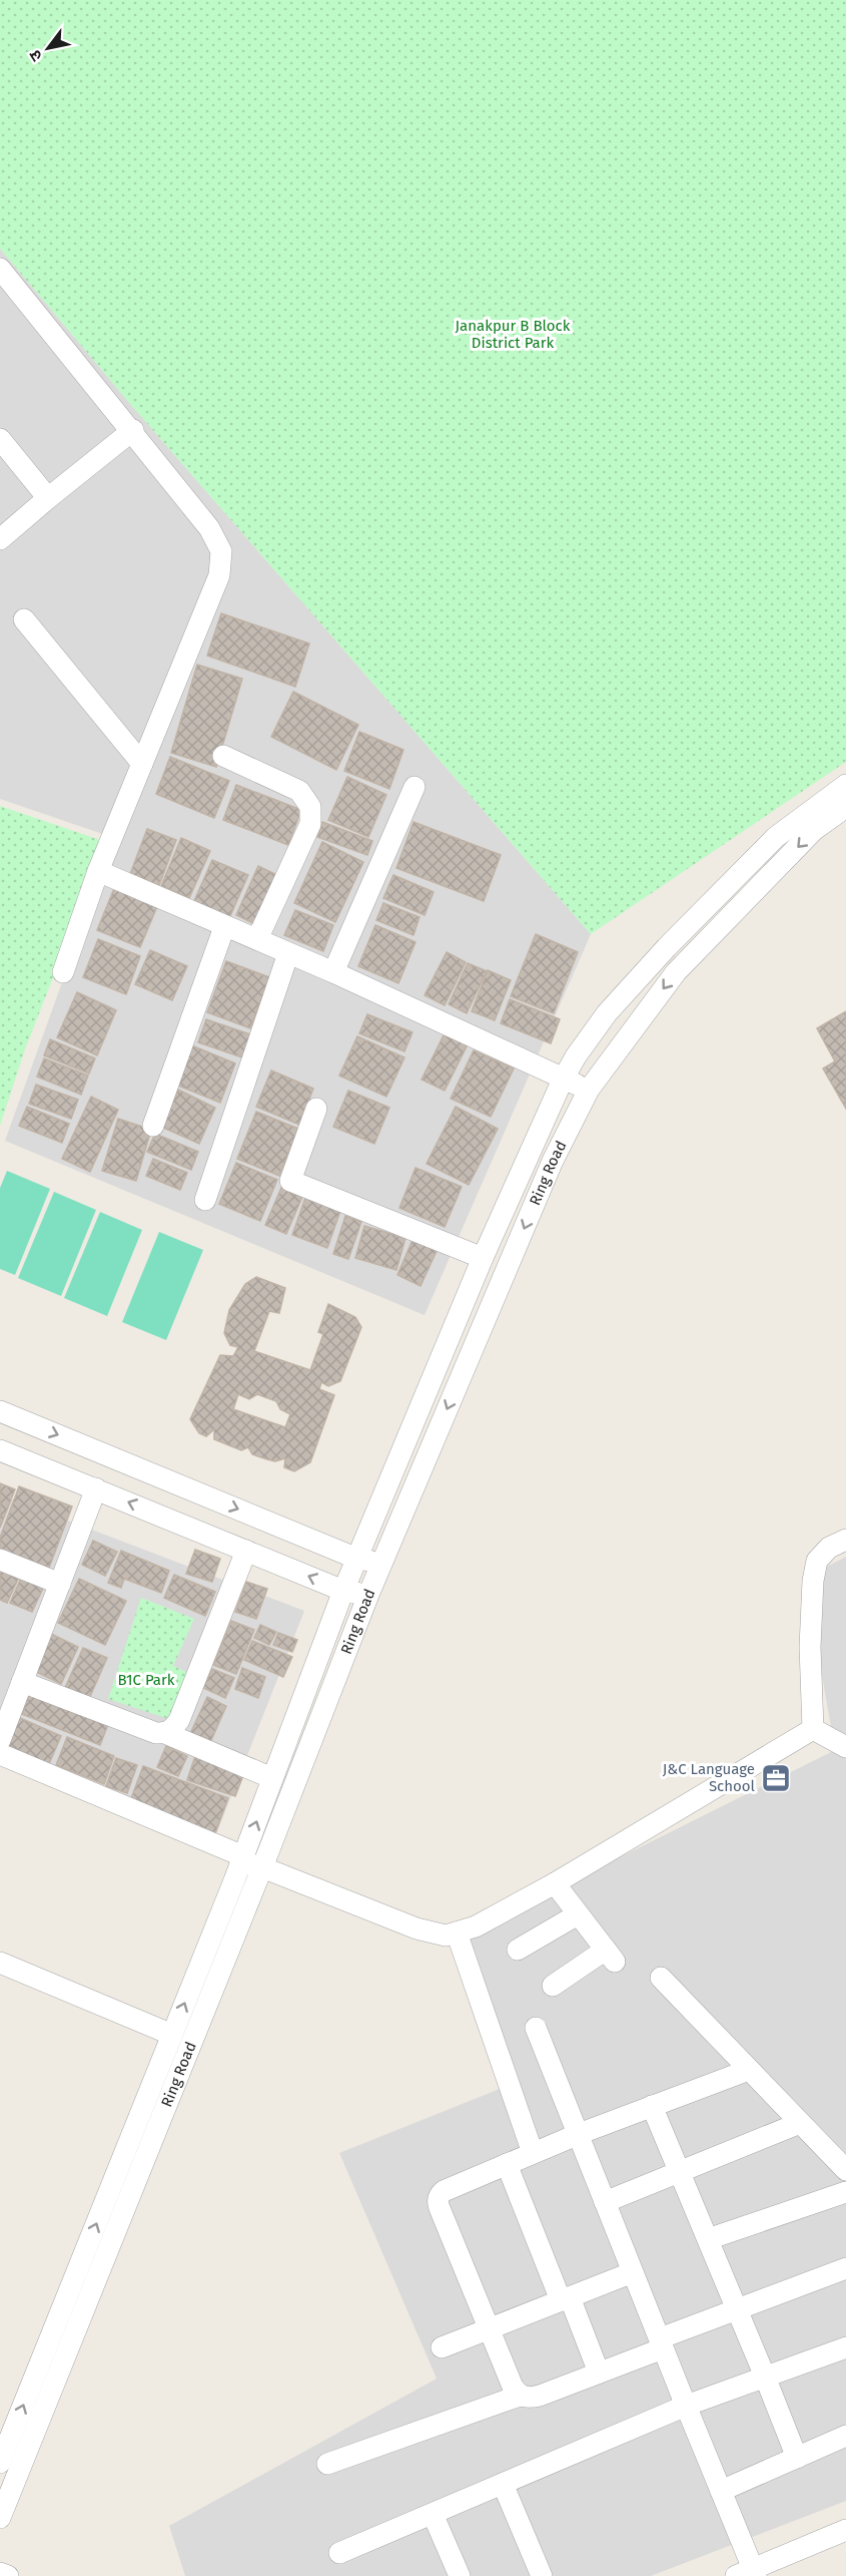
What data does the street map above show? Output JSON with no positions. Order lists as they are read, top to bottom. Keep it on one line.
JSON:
{"streets":{"street":["Ring Road"]},"parks":["Janakpur B Block District Park","B1C Park"],"places":{"office":["J&C Language School"]},"north":"bottom left"}
